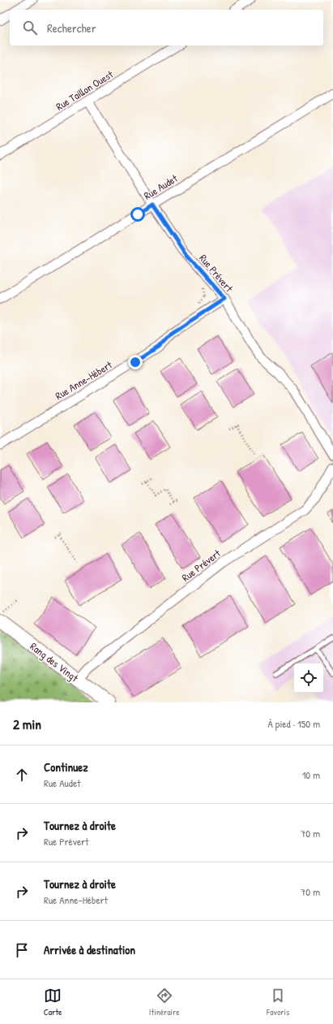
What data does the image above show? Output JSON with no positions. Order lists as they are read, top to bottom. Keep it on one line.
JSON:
{"streets":{"street":["Rue Taillon Ouest","Rue Audet","Rue Prévert","Rue Anne-Hébert","Rang des Vingt"]},"crossings":[["Rue Taillon Ouest","Rue Prévert"],["Rue Audet","Rue Prévert"],["Rue Prévert","Rue Anne-Hébert"],["Rue Prévert","Rang des Vingt"]],"page":{"search":"Rechercher","heading":["2 min","À pied · 150 m"],"list":[["Continuez","Rue Audet","10 m"],["Tournez à droite","Rue Prévert","70 m"],["Tournez à droite","Rue Anne-Hébert","70 m"],"Arrivée à destination"],"nav":["Carte","Itinéraire","Favoris"]}}
